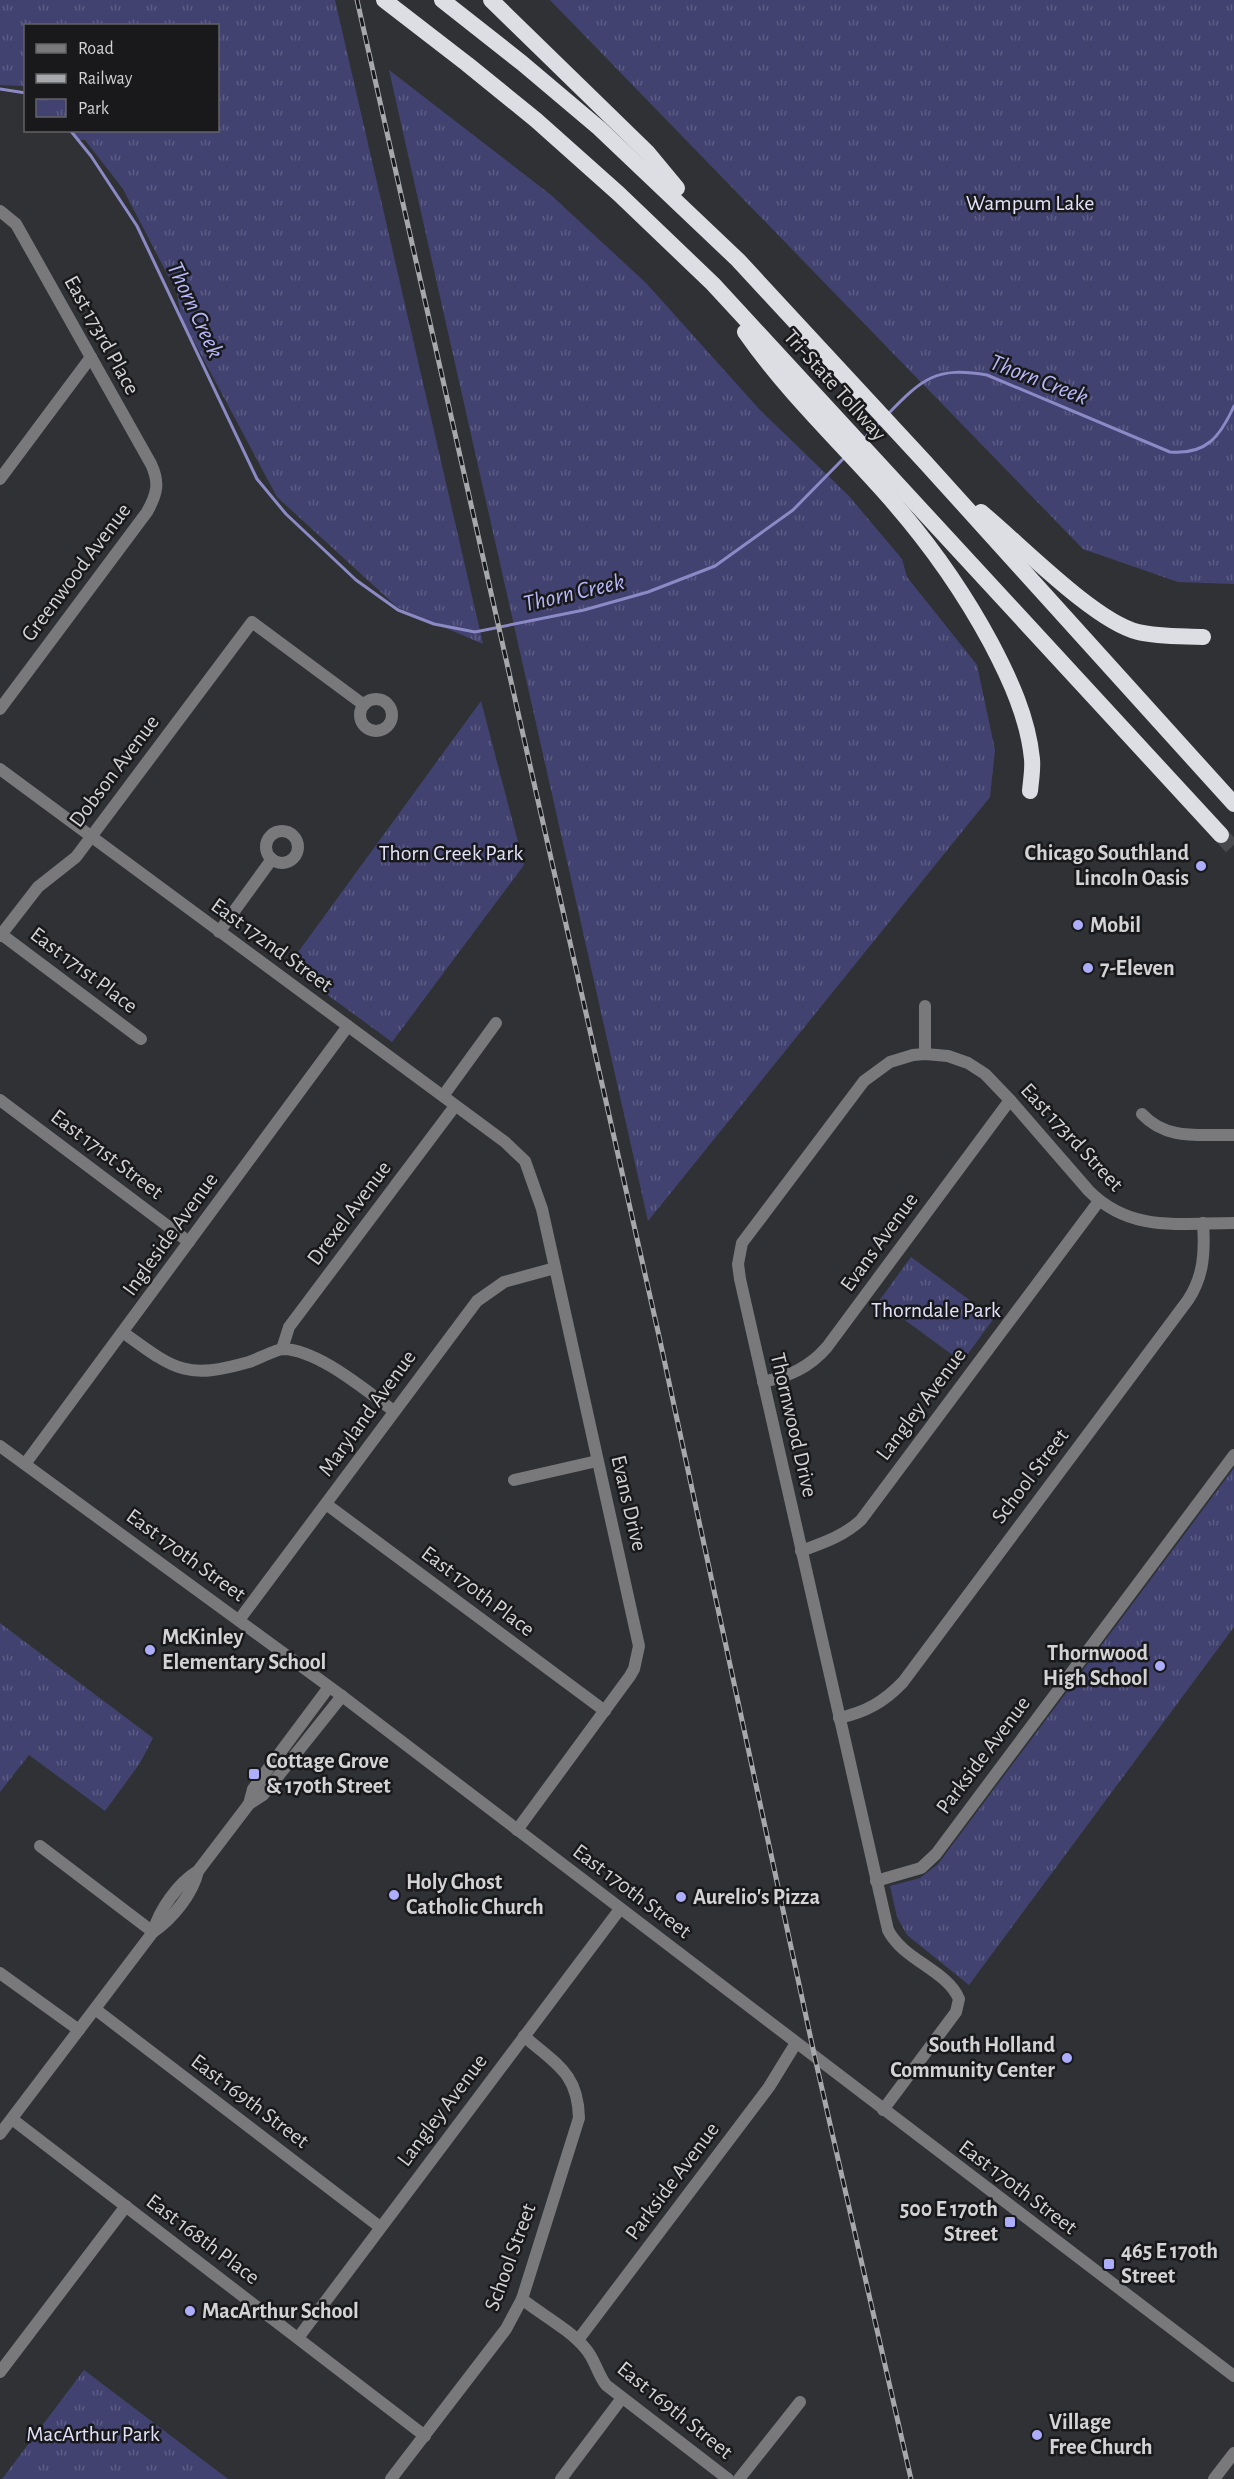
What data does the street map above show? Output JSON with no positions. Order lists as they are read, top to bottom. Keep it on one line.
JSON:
{"streets":{"highway":["Tri-State Tollway"],"street":["East 173rd Place","Greenwood Avenue","Dobson Avenue","East 172nd Street","East 171st Place","East 173rd Street","East 171st Street","Drexel Avenue","Ingleside Avenue","Evans Avenue","Langley Avenue","Maryland Avenue","Thornwood Drive","School Street","Evans Drive","East 170th Street","East 170th Place","Parkside Avenue","East 169th Street","East 168th Place"]},"crossings":[["East 173rd Place","Greenwood Avenue"],["Dobson Avenue","East 172nd Street"],["Dobson Avenue","East 171st Place"],["East 172nd Street","Drexel Avenue"],["East 172nd Street","Ingleside Avenue"],["East 172nd Street","Evans Drive"],["East 173rd Street","Evans Avenue"],["East 173rd Street","Langley Avenue"],["East 173rd Street","Thornwood Drive"],["East 173rd Street","School Street"],["East 171st Street","Ingleside Avenue"],["Ingleside Avenue","East 170th Street"],["Evans Avenue","Thornwood Drive"],["Langley Avenue","Thornwood Drive"],["Langley Avenue","School Street"],["Langley Avenue","East 170th Street"],["Langley Avenue","East 169th Street"],["Langley Avenue","East 168th Place"],["Maryland Avenue","Evans Drive"],["Maryland Avenue","East 170th Street"],["Maryland Avenue","East 170th Place"],["Thornwood Drive","School Street"],["Thornwood Drive","Parkside Avenue"],["School Street","East 169th Street"],["School Street","East 168th Place"],["Evans Drive","East 170th Street"],["Evans Drive","East 170th Place"],["East 170th Street","Parkside Avenue"],["Parkside Avenue","East 169th Street"]],"water":["Thorn Creek"],"parks":["Wampum Lake","Thorn Creek Park","Thorndale Park","MacArthur Park"],"places":{"other":["Chicago Southland Lincoln Oasis","Mobil","7-Eleven","McKinley Elementary School","Thornwood High School","Holy Ghost Catholic Church","Aurelio's Pizza","South Holland Community Center","MacArthur School","Village Free Church"],"transit":["Cottage Grove & 170th Street","500 E 170th Street","465 E 170th Street"]},"legend":["Road","Railway","Park"]}
